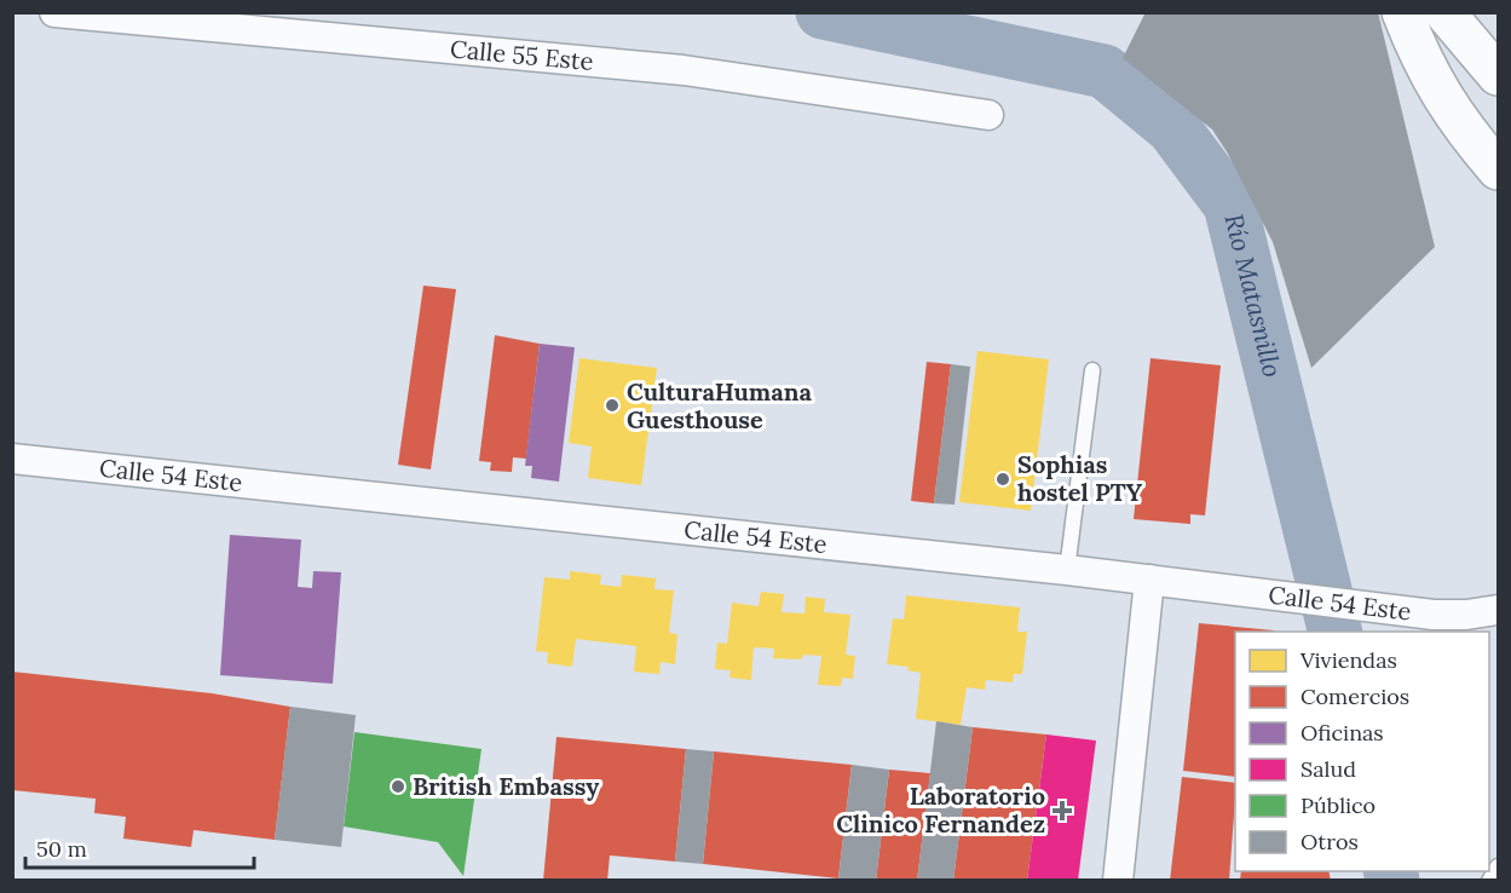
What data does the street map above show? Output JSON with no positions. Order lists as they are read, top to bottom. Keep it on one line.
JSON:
{"streets":{"street":["Calle 55 Este","Calle 54 Este"]},"water":["Río Matasnillo"],"places":{"other":["CulturaHumana Guesthouse","Sophias hostel PTY","British Embassy"],"health":["Laboratorio Clinico Fernandez"]},"legend":["Viviendas","Comercios","Oficinas","Salud","Público","Otros"],"scale_bar":"50 m"}
